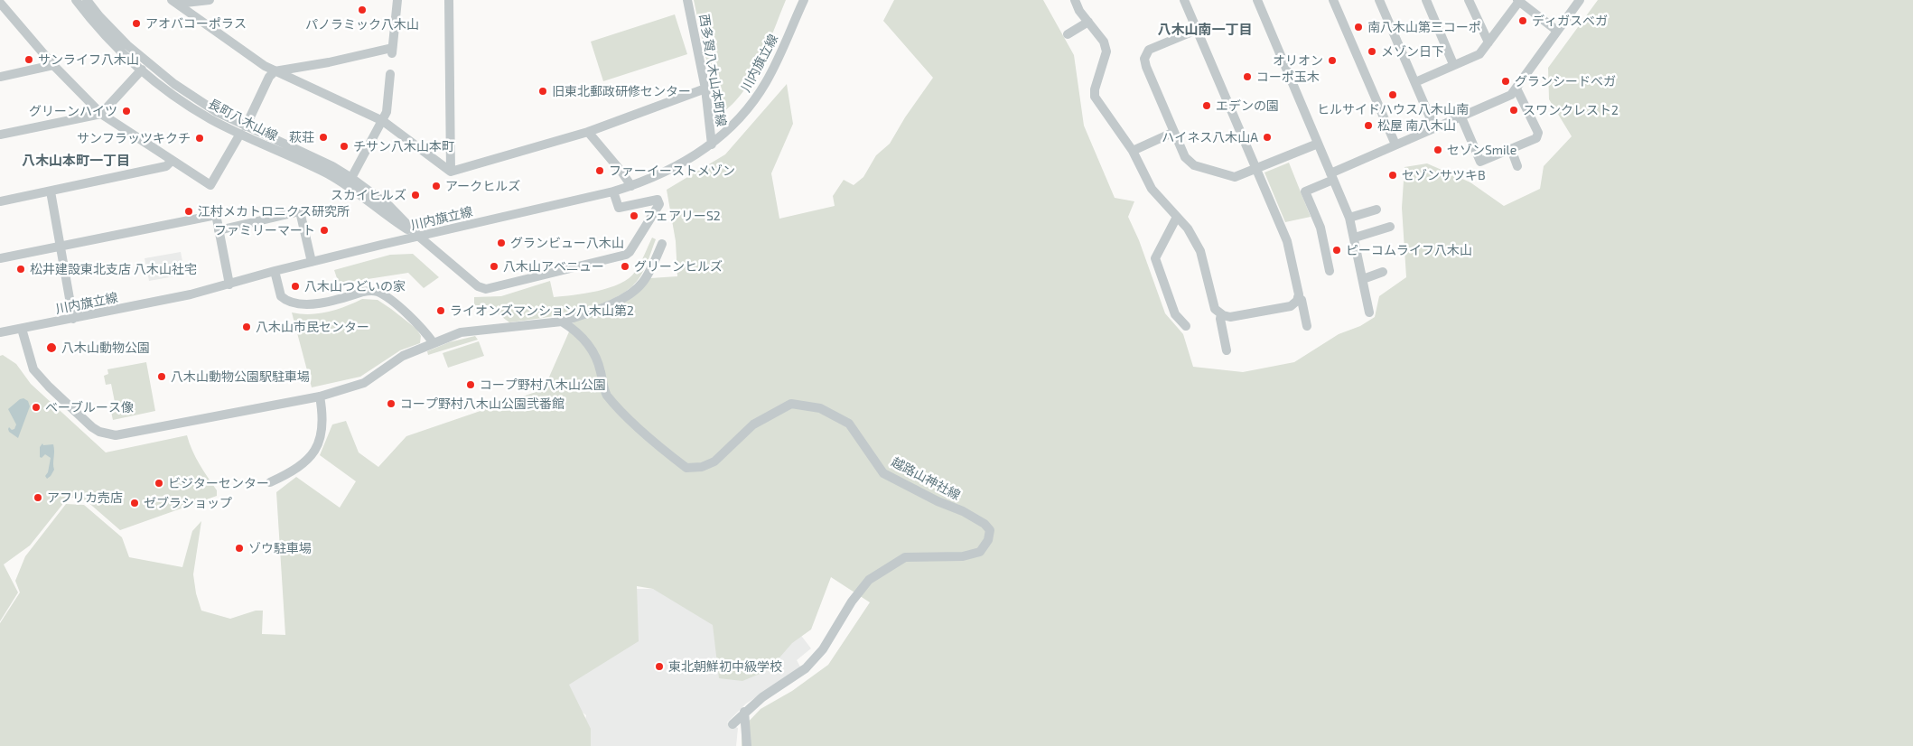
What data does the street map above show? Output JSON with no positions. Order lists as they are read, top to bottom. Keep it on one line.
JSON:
{"streets":{"street":["川内旗立線","西多賀八木山本町線","長町八木山線","越路山神社線"]},"crossings":[["川内旗立線","西多賀八木山本町線"],["川内旗立線","長町八木山線"]],"districts":["八木山南一丁目","八木山本町一丁目"],"places":["パノラミック八木山","ディガスベガ","アオバコーポラス","南八木山第三コーポ","メゾン日下","サンライフ八木山","オリオン","コーポ玉木","グランシードベガ","旧東北郵政研修センター","ヒルサイドハウス八木山南","エデンの園","スワンクレスト2","グリーンハイツ","松屋 南八木山","萩荘","ハイネス八木山A","サンフラッツキクチ","チサン八木山本町","セゾンSmile","ファーイーストメゾン","セゾンサツキB","アークヒルズ","スカイヒルズ","江村メカトロニクス研究所","フェアリーS2","ファミリーマート","グランビュー八木山","ピーコムライフ八木山","八木山アベニュー","グリーンヒルズ","松井建設東北支店 八木山社宅","八木山つどいの家","ライオンズマンション八木山第2","八木山市民センター","八木山動物公園","八木山動物公園駅駐車場","コープ野村八木山公園","コープ野村八木山公園弐番館","ベーブルース像","ビジターセンター","アフリカ売店","ゼブラショップ","ゾウ駐車場","東北朝鮮初中級学校"]}
